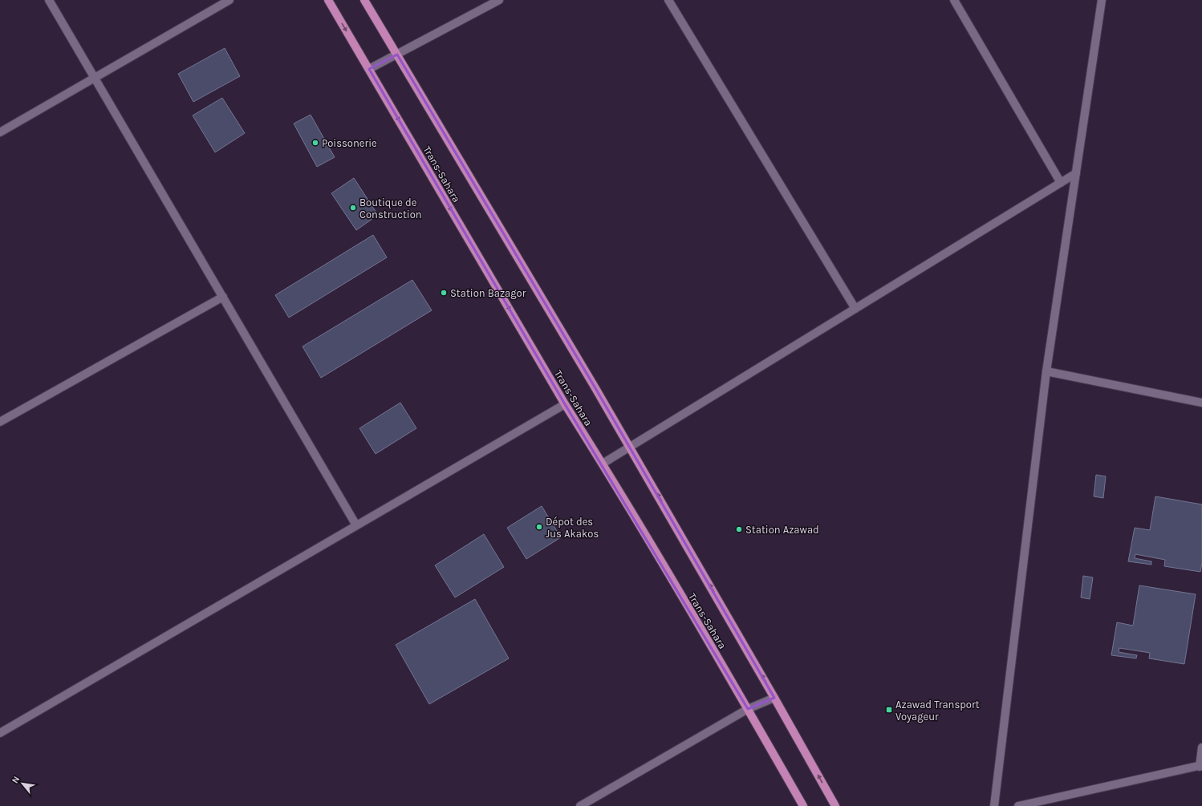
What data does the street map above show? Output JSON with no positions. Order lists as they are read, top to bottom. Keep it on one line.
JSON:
{"streets":{"main road":["Trans-Sahara"]},"places":{"other":["Poissonerie","Boutique de Construction","Station Bazagor","Dépot des Jus Akakos","Station Azawad"],"transit":["Azawad Transport Voyageur"]},"north":"top left"}
